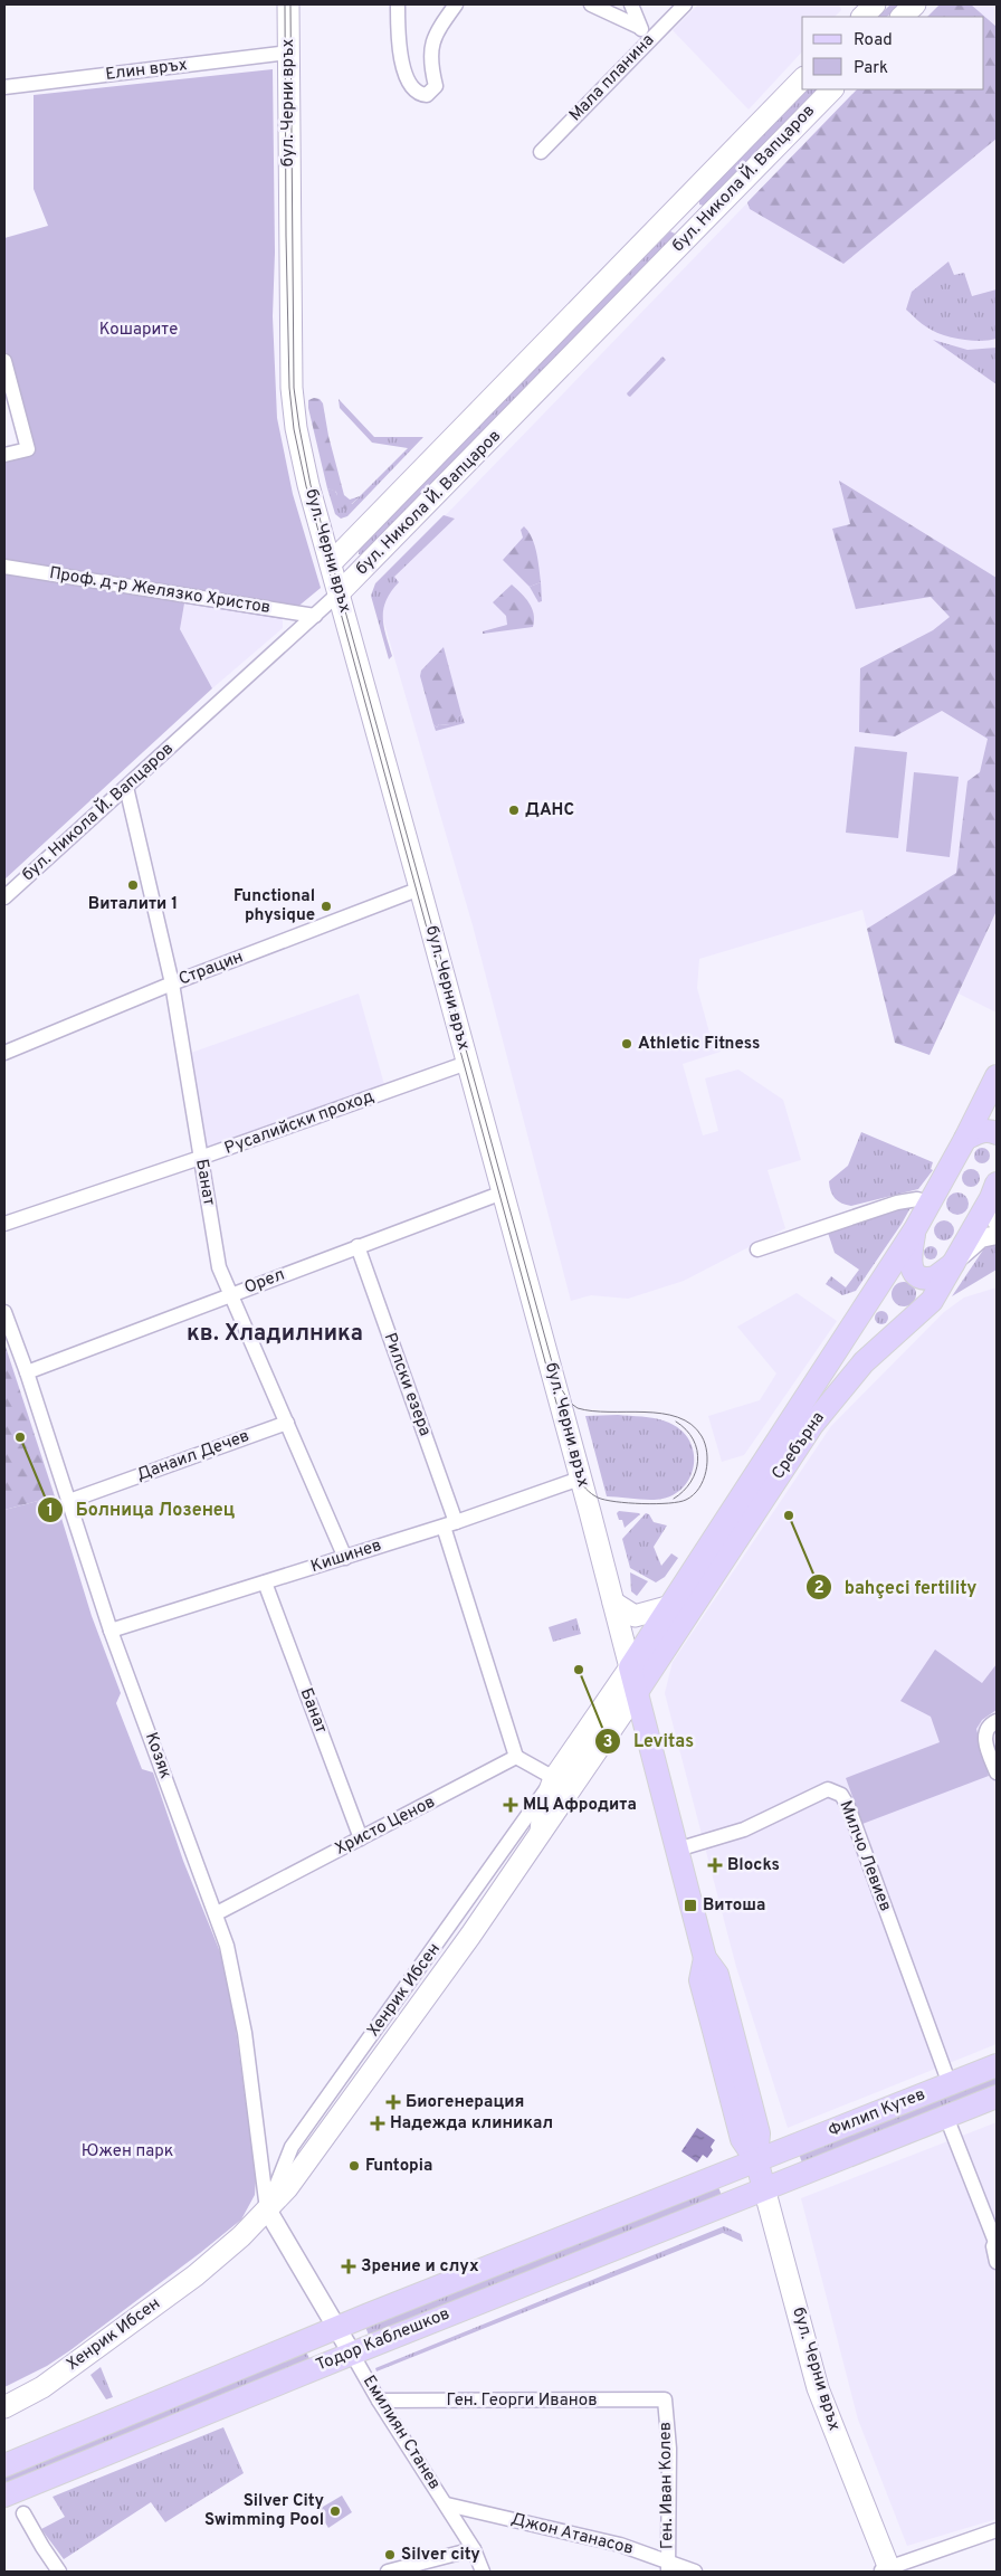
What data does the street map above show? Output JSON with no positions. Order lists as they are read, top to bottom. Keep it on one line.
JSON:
{"streets":{"main road":["бул. Черни връх","бул. Никола Й. Вапцаров","Сребърна","Хенрик Ибсен","Филип Кутев","Тодор Каблешков"],"street":["Елин връх","Мала планина","Проф. д-р Желязко Христов","Страцин","Русалийски проход","Банат","Орел","Рилски езера","Данаил Дечев","Кишинев","Козяк","Христо Ценов","Милчо Левиев","Ген. Георги Иванов","Емилиян Станев","Ген. Иван Колев","Джон Атанасов"]},"crossings":[["Елин връх","бул. Черни връх"],["бул. Черни връх","бул. Никола Й. Вапцаров"],["бул. Черни връх","Страцин"],["бул. Черни връх","Русалийски проход"],["бул. Черни връх","Орел"],["бул. Черни връх","Сребърна"],["бул. Черни връх","Кишинев"],["бул. Черни връх","Милчо Левиев"],["бул. Черни връх","Хенрик Ибсен"],["бул. Черни връх","Филип Кутев"],["бул. Черни връх","Тодор Каблешков"],["бул. Никола Й. Вапцаров","Проф. д-р Желязко Христов"],["бул. Никола Й. Вапцаров","Банат"],["Страцин","Банат"],["Русалийски проход","Банат"],["Банат","Орел"],["Банат","Данаил Дечев"],["Банат","Кишинев"],["Банат","Христо Ценов"],["Орел","Рилски езера"],["Орел","Козяк"],["Рилски езера","Кишинев"],["Рилски езера","Христо Ценов"],["Сребърна","Хенрик Ибсен"],["Данаил Дечев","Козяк"],["Кишинев","Козяк"],["Козяк","Христо Ценов"],["Козяк","Хенрик Ибсен"],["Козяк","Емилиян Станев"],["Милчо Левиев","Филип Кутев"],["Хенрик Ибсен","Емилиян Станев"],["Филип Кутев","Тодор Каблешков"],["Тодор Каблешков","Емилиян Станев"],["Ген. Георги Иванов","Емилиян Станев"],["Ген. Георги Иванов","Ген. Иван Колев"],["Емилиян Станев","Джон Атанасов"],["Ген. Иван Колев","Джон Атанасов"]],"districts":["кв. Хладилника"],"parks":["Кошарите","Южен парк"],"places":{"other":["ДАНС","Виталити 1","Functional physique","Athletic Fitness","Болница Лозенец","bahçeci fertility","Levitas","Funtopia","Silver City Swimming Pool","Silver city"],"health":["МЦ Афродита","Blocks","Биогенерация","Надежда клиникал","Зрение и слух"],"transit":["Витоша"]},"legend":["Road","Park"]}
